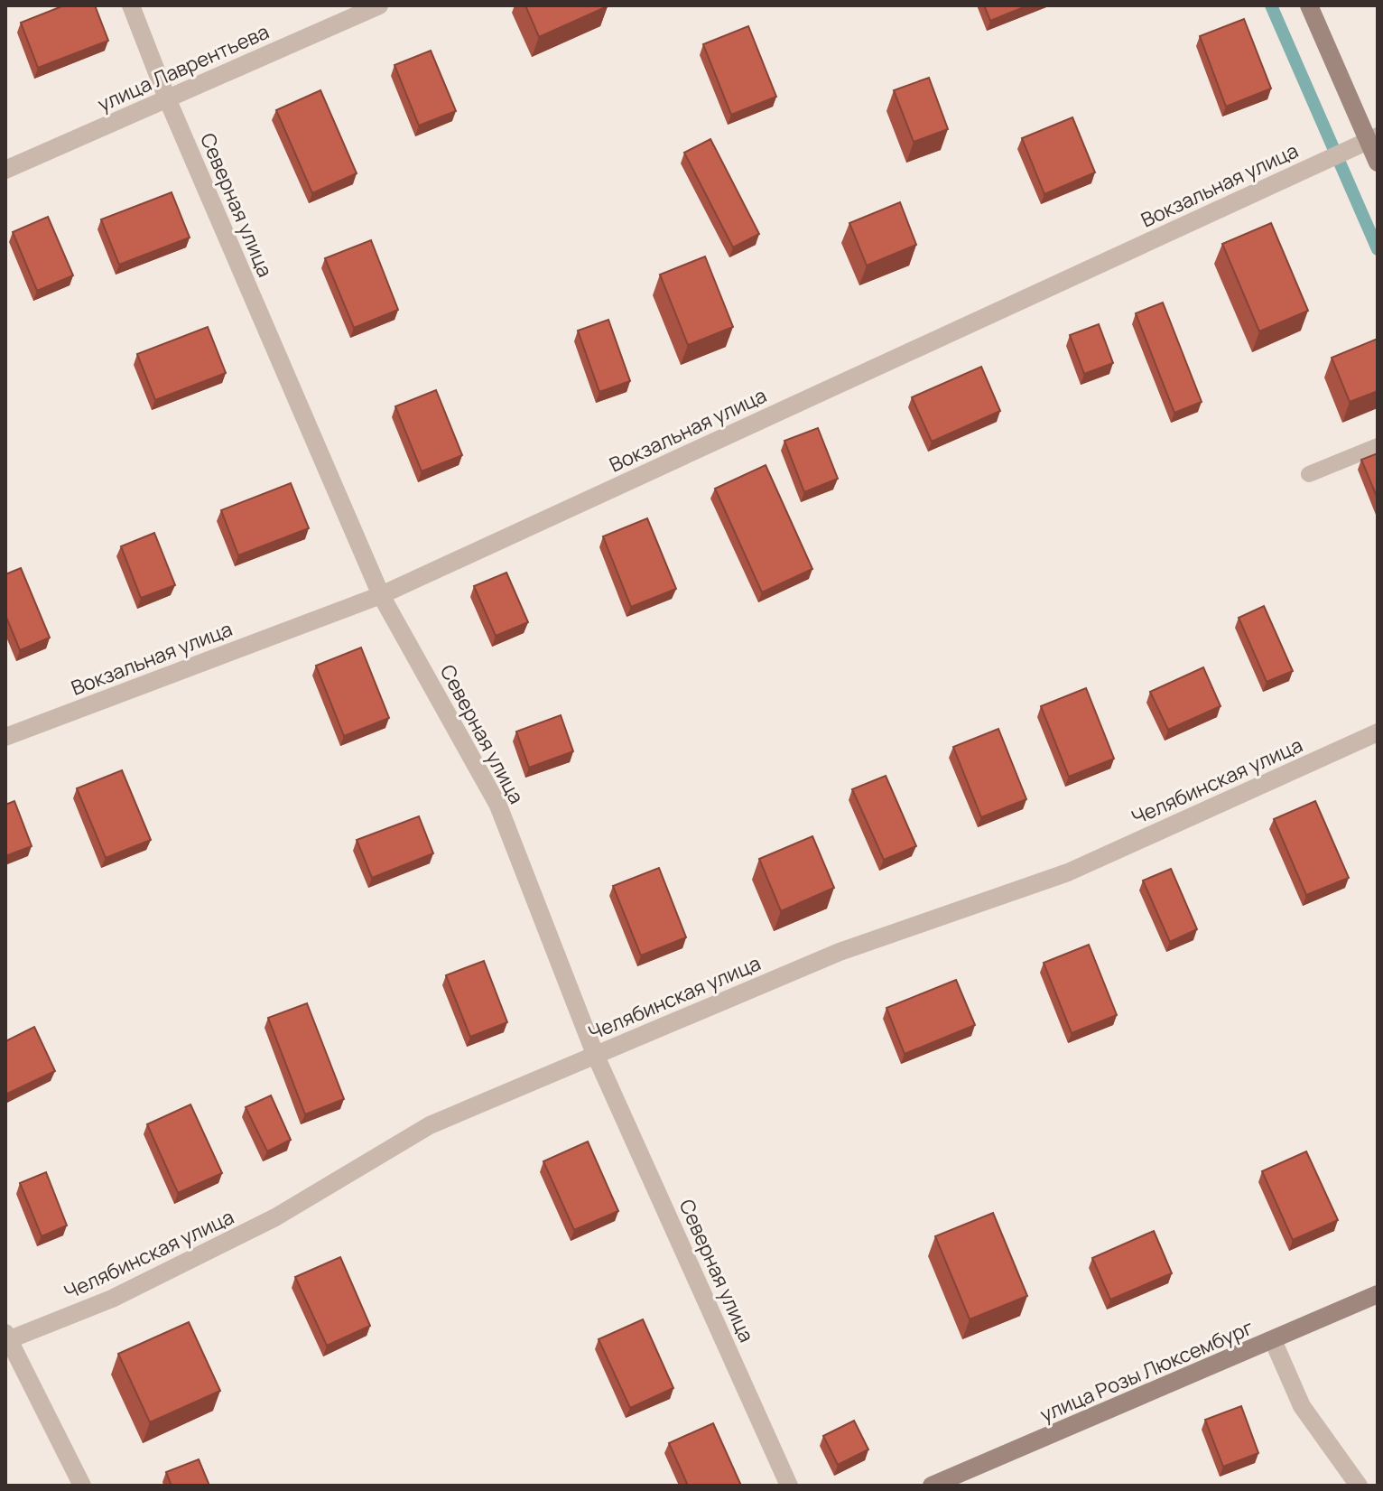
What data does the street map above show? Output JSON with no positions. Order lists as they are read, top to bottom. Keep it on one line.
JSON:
{"streets":{"street":["улица Лаврентьева","Вокзальная улица","Северная улица","Челябинская улица","улица Розы Люксембург"]},"crossings":[["улица Лаврентьева","Северная улица"],["Вокзальная улица","Северная улица"],["Северная улица","Челябинская улица"]]}
